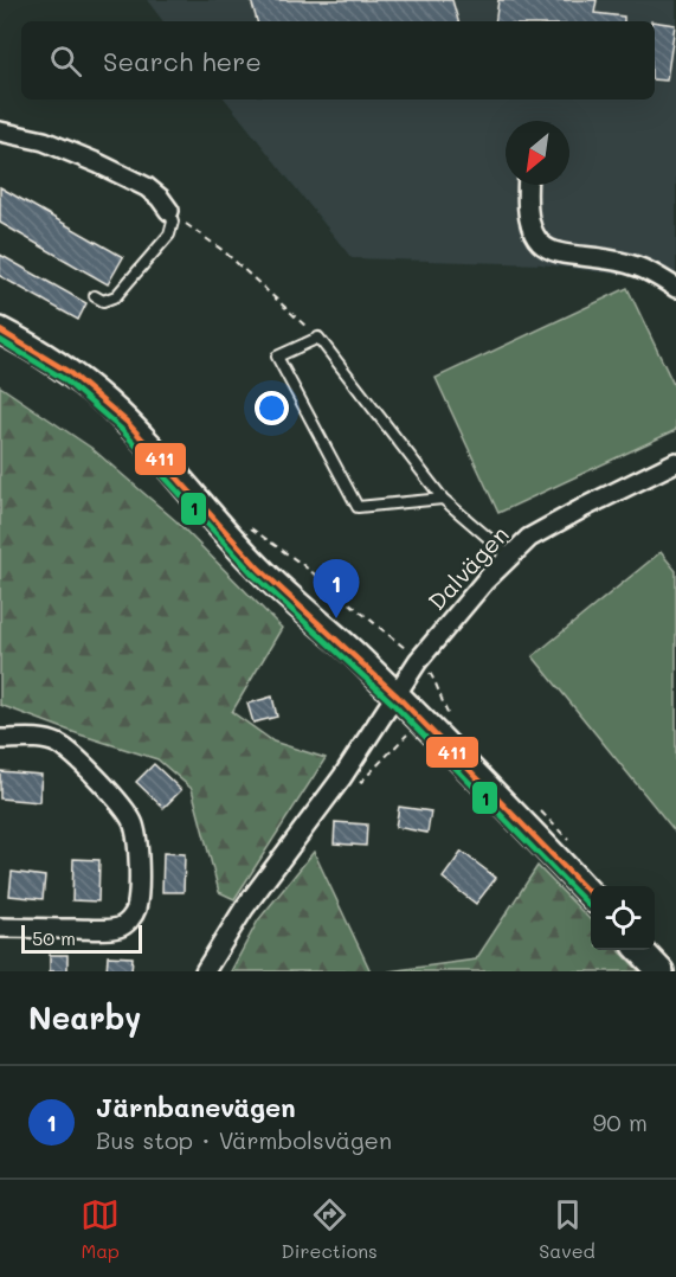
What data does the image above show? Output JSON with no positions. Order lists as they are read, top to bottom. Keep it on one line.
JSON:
{"streets":{"street":["Dalvägen"]},"lines":["transit line 411","transit line 1"],"scale_bar":"50 m","north":"bottom left","page":{"search":"Search here","pins":"1","scale":"50 m","heading":"Nearby","list":[{"mark":"1","name":"Järnbanevägen","note":"Bus stop · Värmbolsvägen","value":"90 m"}],"nav":["Map","Directions","Saved"]}}
